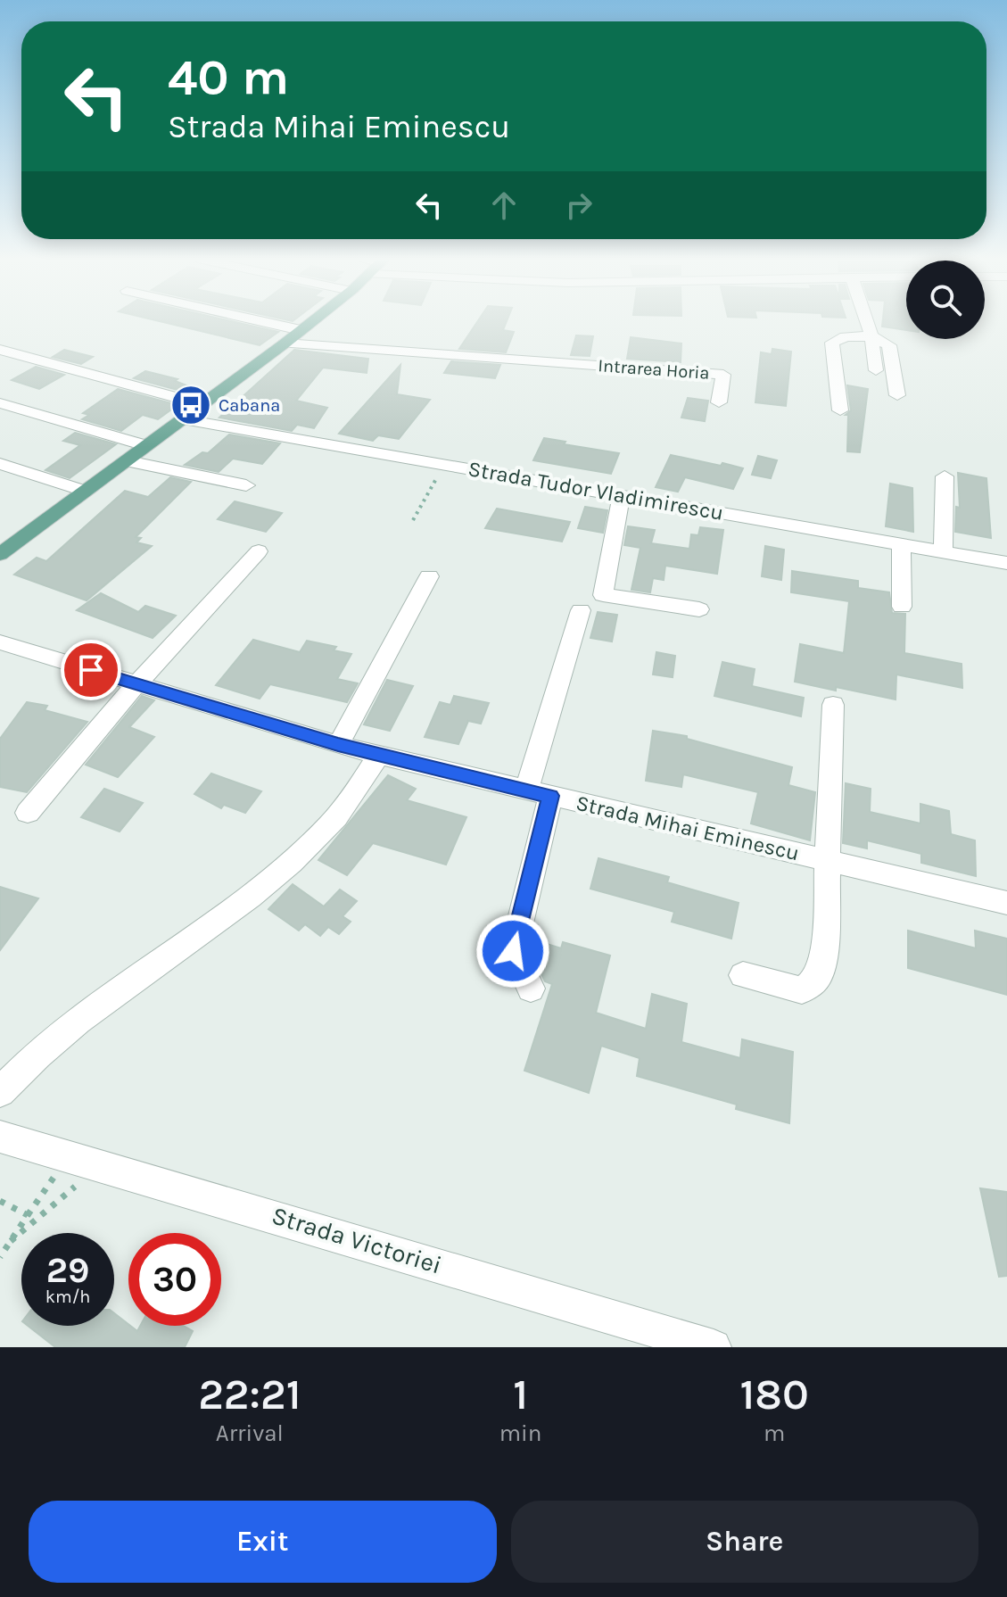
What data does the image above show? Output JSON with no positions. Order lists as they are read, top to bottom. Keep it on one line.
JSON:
{"streets":{"street":["Intrarea Horia","Strada Tudor Vladimirescu","Strada Mihai Eminescu","Strada Victoriei"]},"places":{"bus stop":["Cabana"]},"page":{"turn":["40 m","Strada Mihai Eminescu"],"speed":"29 km/h","limit":"30","eta":["22:21","Arrival","1","min","180","m"],"buttons":["Exit","Share"]}}
